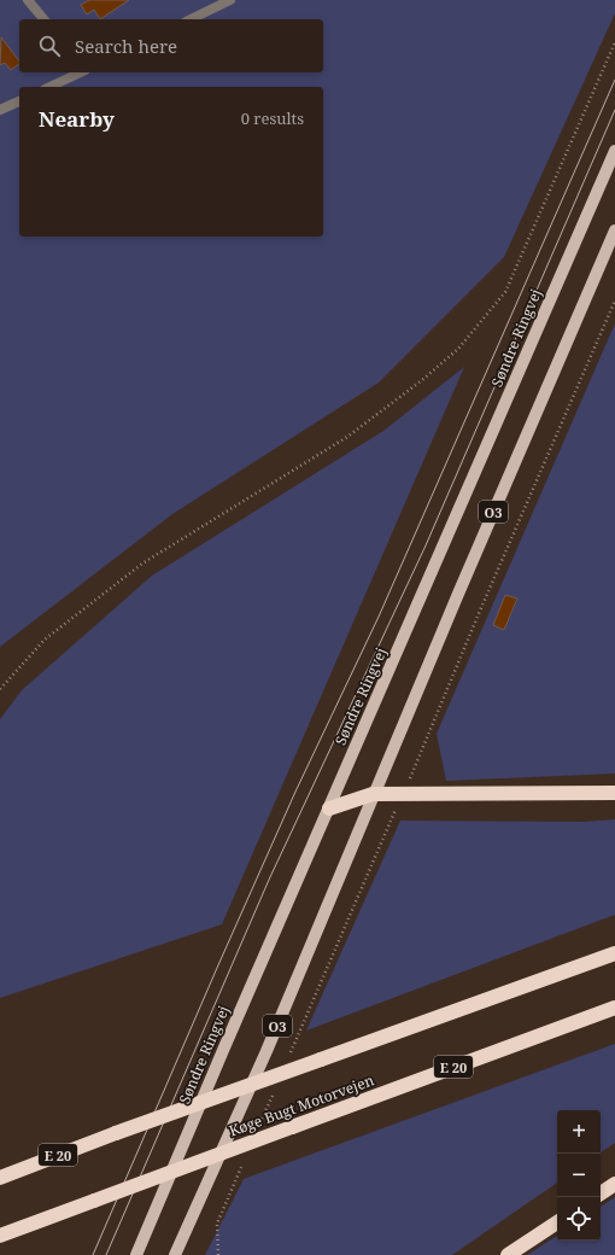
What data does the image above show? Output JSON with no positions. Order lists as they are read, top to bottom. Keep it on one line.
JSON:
{"streets":{"highway":["E 20","Køge Bugt Motorvejen"],"main road":["Søndre Ringvej","O3"]},"page":{"search":"Search here","heading":["Nearby","0 results"],"map_buttons":["+","−"]}}
